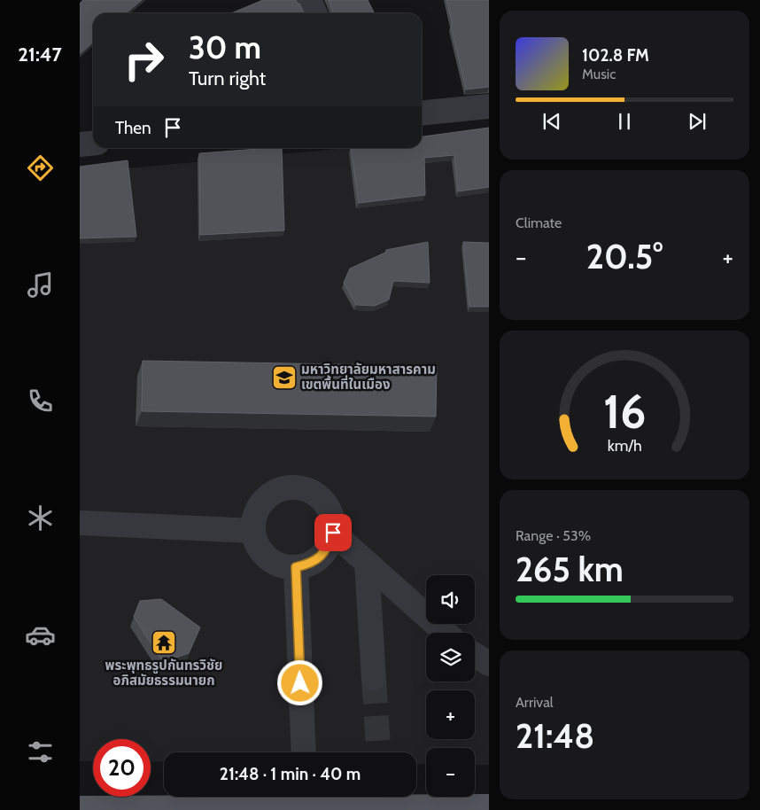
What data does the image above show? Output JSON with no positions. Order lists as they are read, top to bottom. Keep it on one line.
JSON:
{"places":{"school or university":["มหาวิทยาลัยมหาสารคาม เขตพื้นที่ในเมือง"],"temple":["พระพุทธรูปกันทรวิชัย อภิสมัยธรรมนายก"]},"page":{"tabs":"21:47","turn":["30 m","Turn right"],"song":["102.8 FM","Music"],"then":"Then","tile":["Climate",["Range · 53%","265 km"],["Arrival","21:48"]],"heat":["−","20.5°","+"],"map_buttons":["+","−"],"limit":"20","trip":"21:48 · 1 min · 40 m","gauge":["16","km/h"]}}
